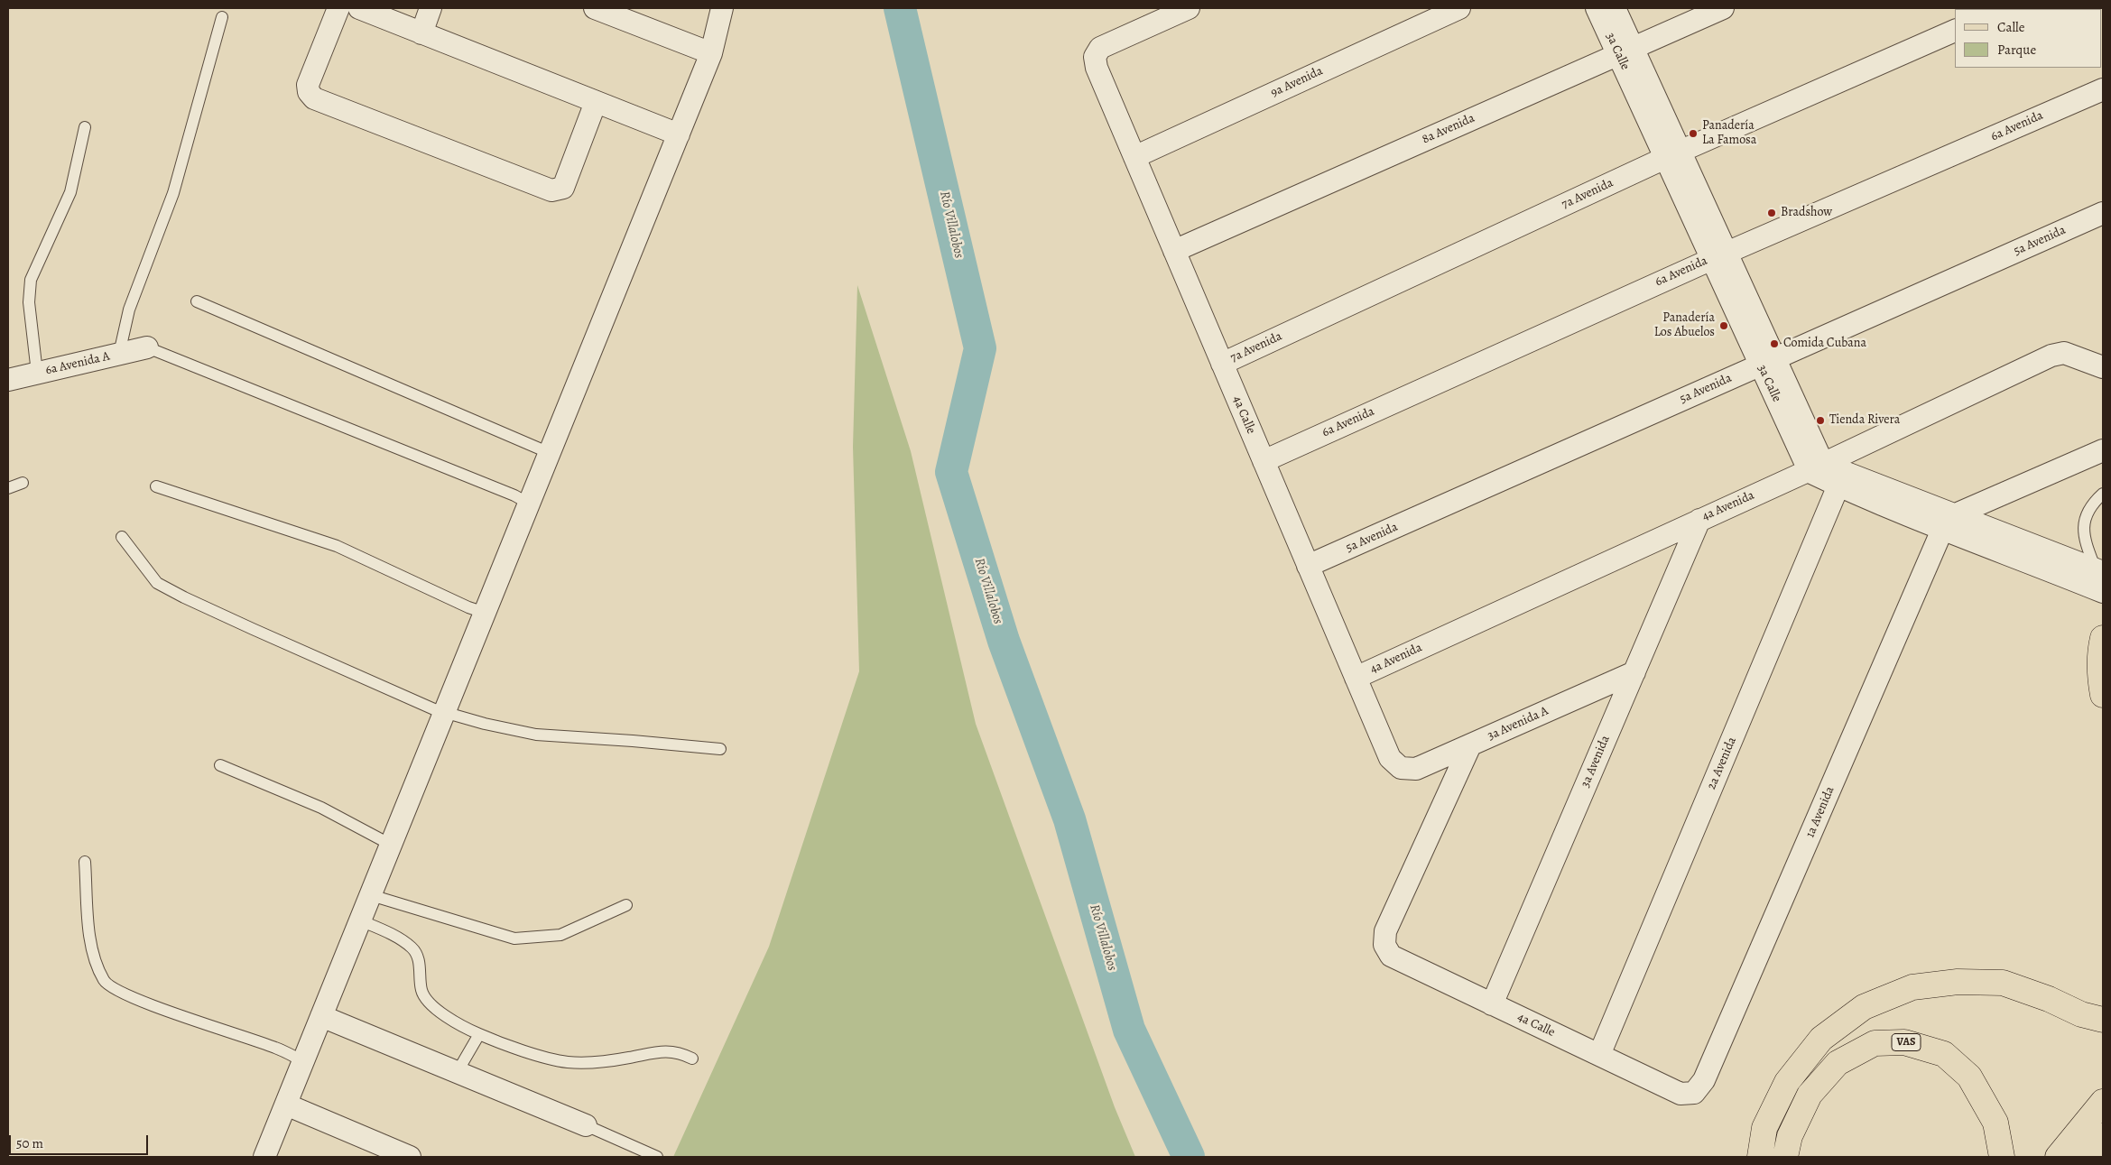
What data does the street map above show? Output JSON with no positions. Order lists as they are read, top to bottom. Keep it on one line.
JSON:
{"streets":{"main road":["VAS"],"street":["3a Calle","9a Avenida","6a Avenida","8a Avenida","7a Avenida","5a Avenida","6a Avenida A","4a Calle","4a Avenida","3a Avenida A","3a Avenida","2a Avenida","1a Avenida"]},"crossings":[["3a Calle","6a Avenida"],["3a Calle","8a Avenida"],["3a Calle","7a Avenida"],["3a Calle","5a Avenida"],["3a Calle","4a Avenida"],["9a Avenida","4a Calle"],["6a Avenida","4a Calle"],["8a Avenida","4a Calle"],["7a Avenida","4a Calle"],["5a Avenida","4a Calle"],["4a Calle","4a Avenida"],["4a Calle","3a Avenida A"],["4a Calle","3a Avenida"],["4a Calle","2a Avenida"],["4a Calle","1a Avenida"],["4a Avenida","3a Avenida"],["3a Avenida A","3a Avenida"]],"water":["Río Villalobos"],"places":["Panadería La Famosa","Bradshow","Panadería Los Abuelos","Comida Cubana","Tienda Rivera"],"legend":["Calle","Parque"],"scale_bar":"50 m"}
